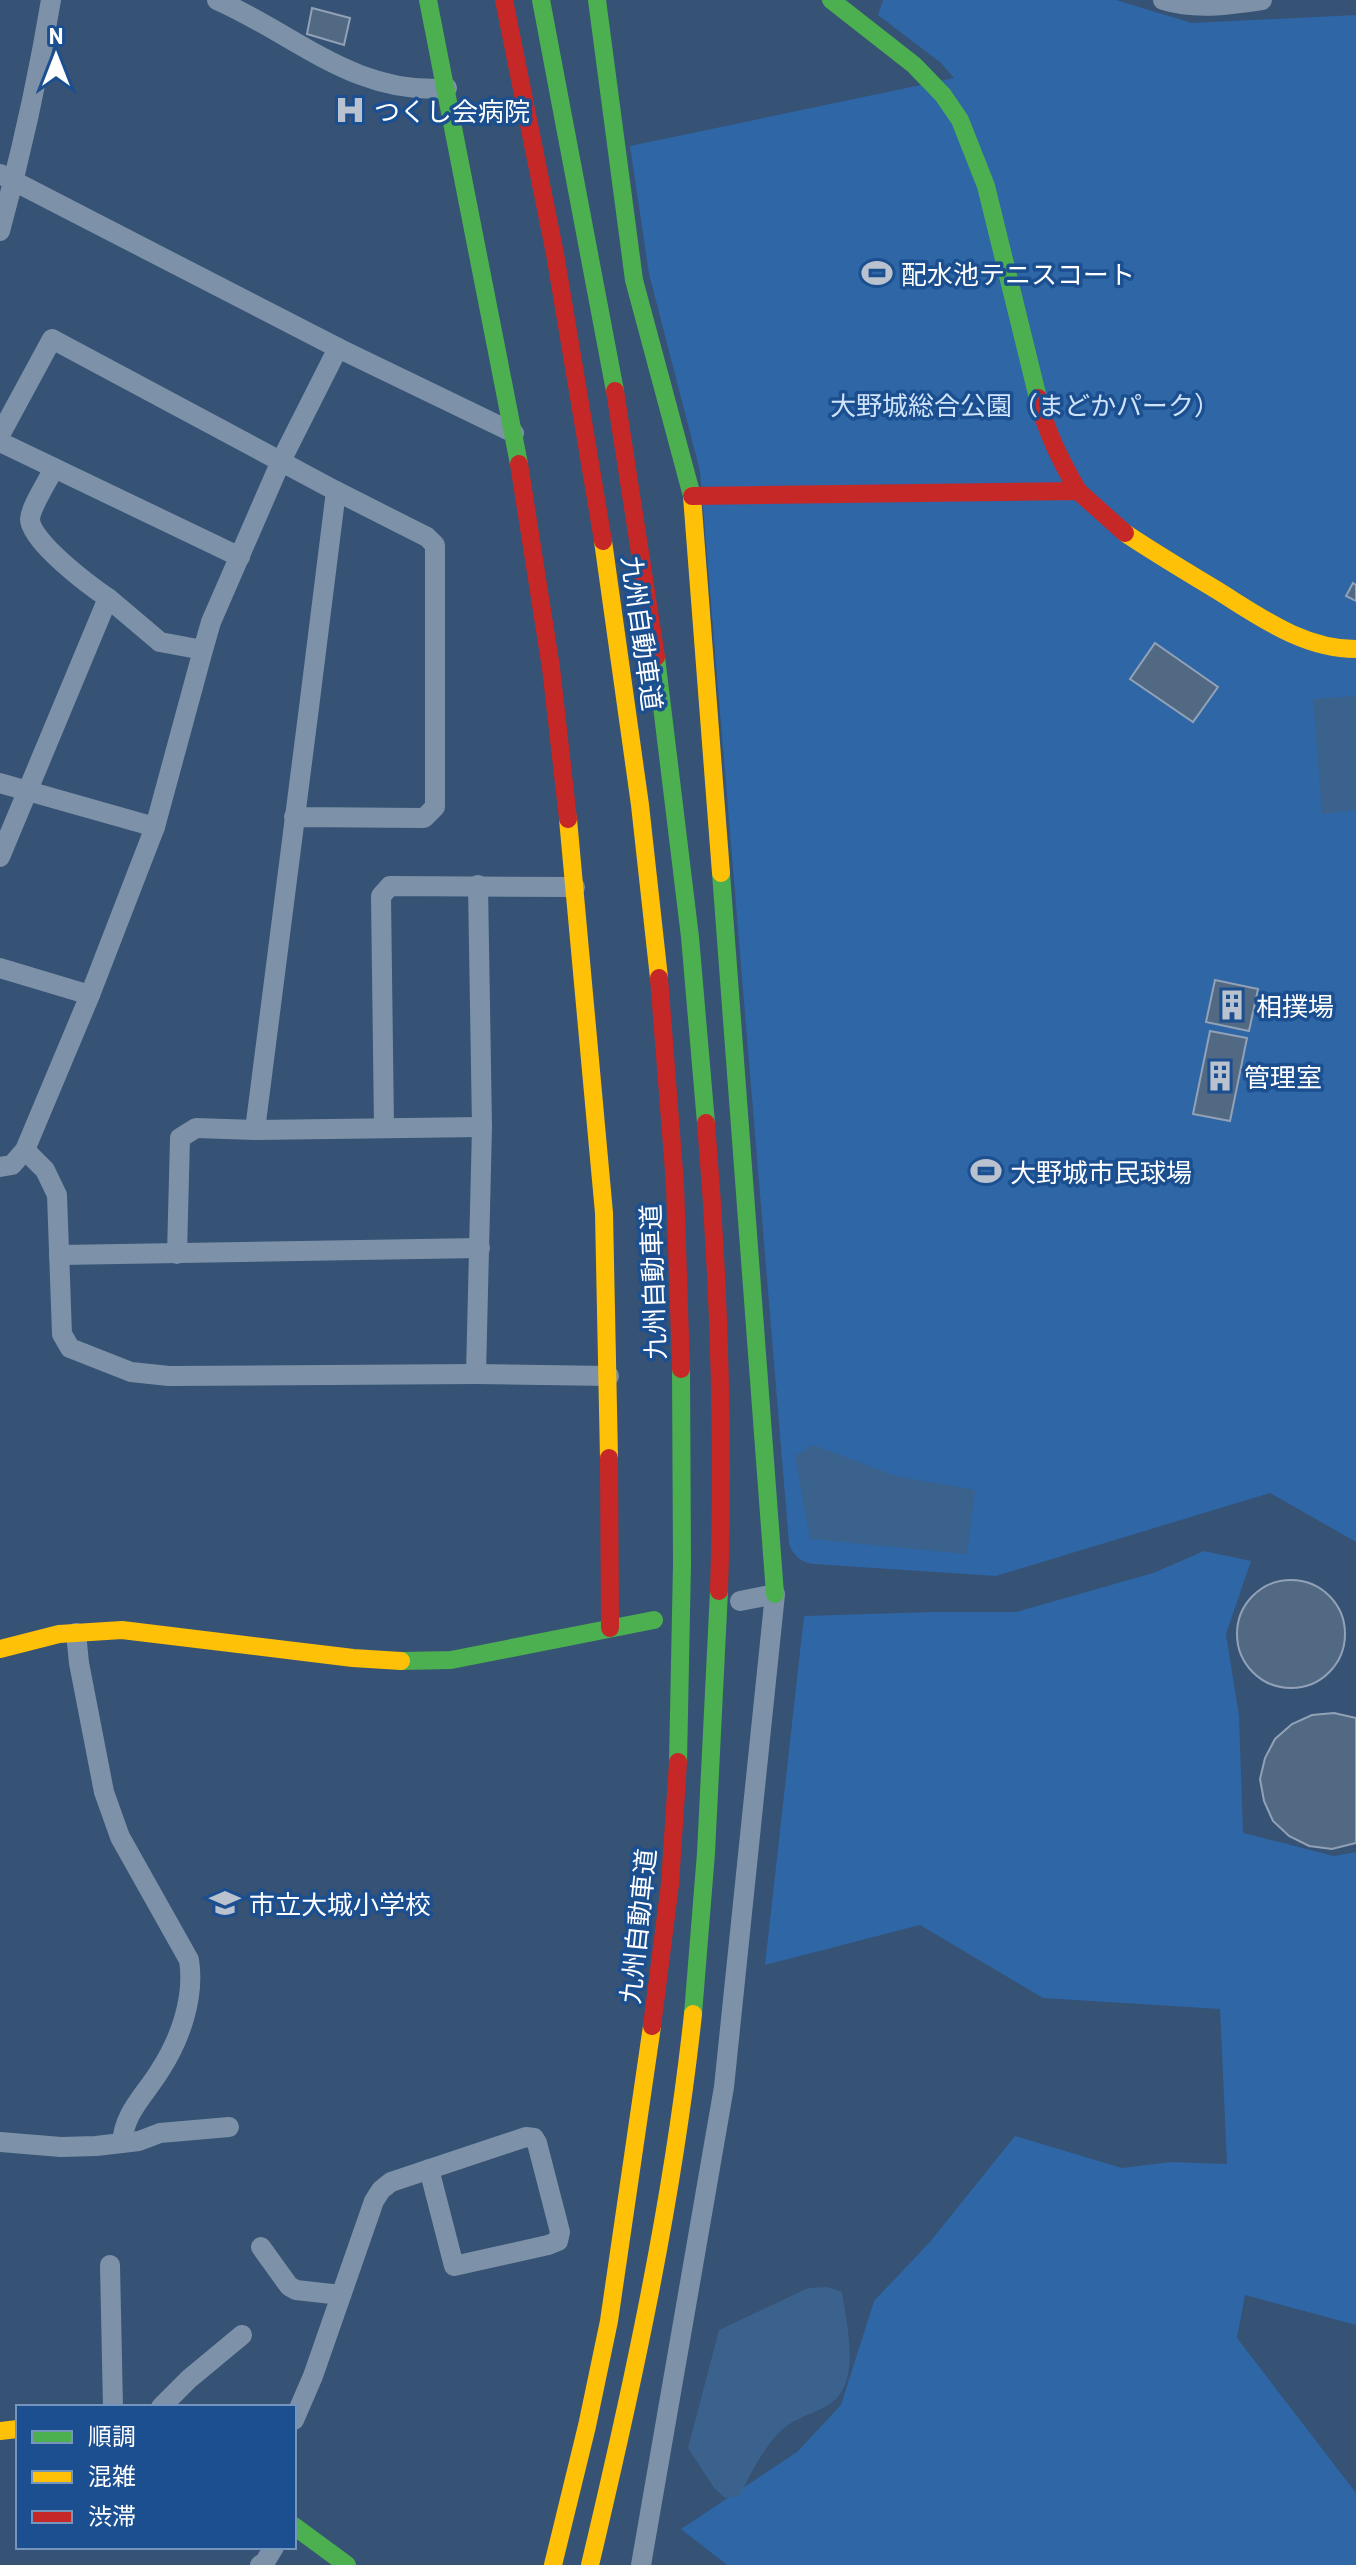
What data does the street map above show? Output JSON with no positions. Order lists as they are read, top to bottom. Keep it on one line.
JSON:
{"streets":{"main road":["九州自動車道"]},"parks":["大野城総合公園（まどかパーク）"],"places":{"hospital":["つくし会病院"],"sports":["配水池テニスコート","大野城市民球場"],"building":["相撲場","管理室"],"school or university":["市立大城小学校"]},"legend":["順調","混雑","渋滞"],"north":"top"}
